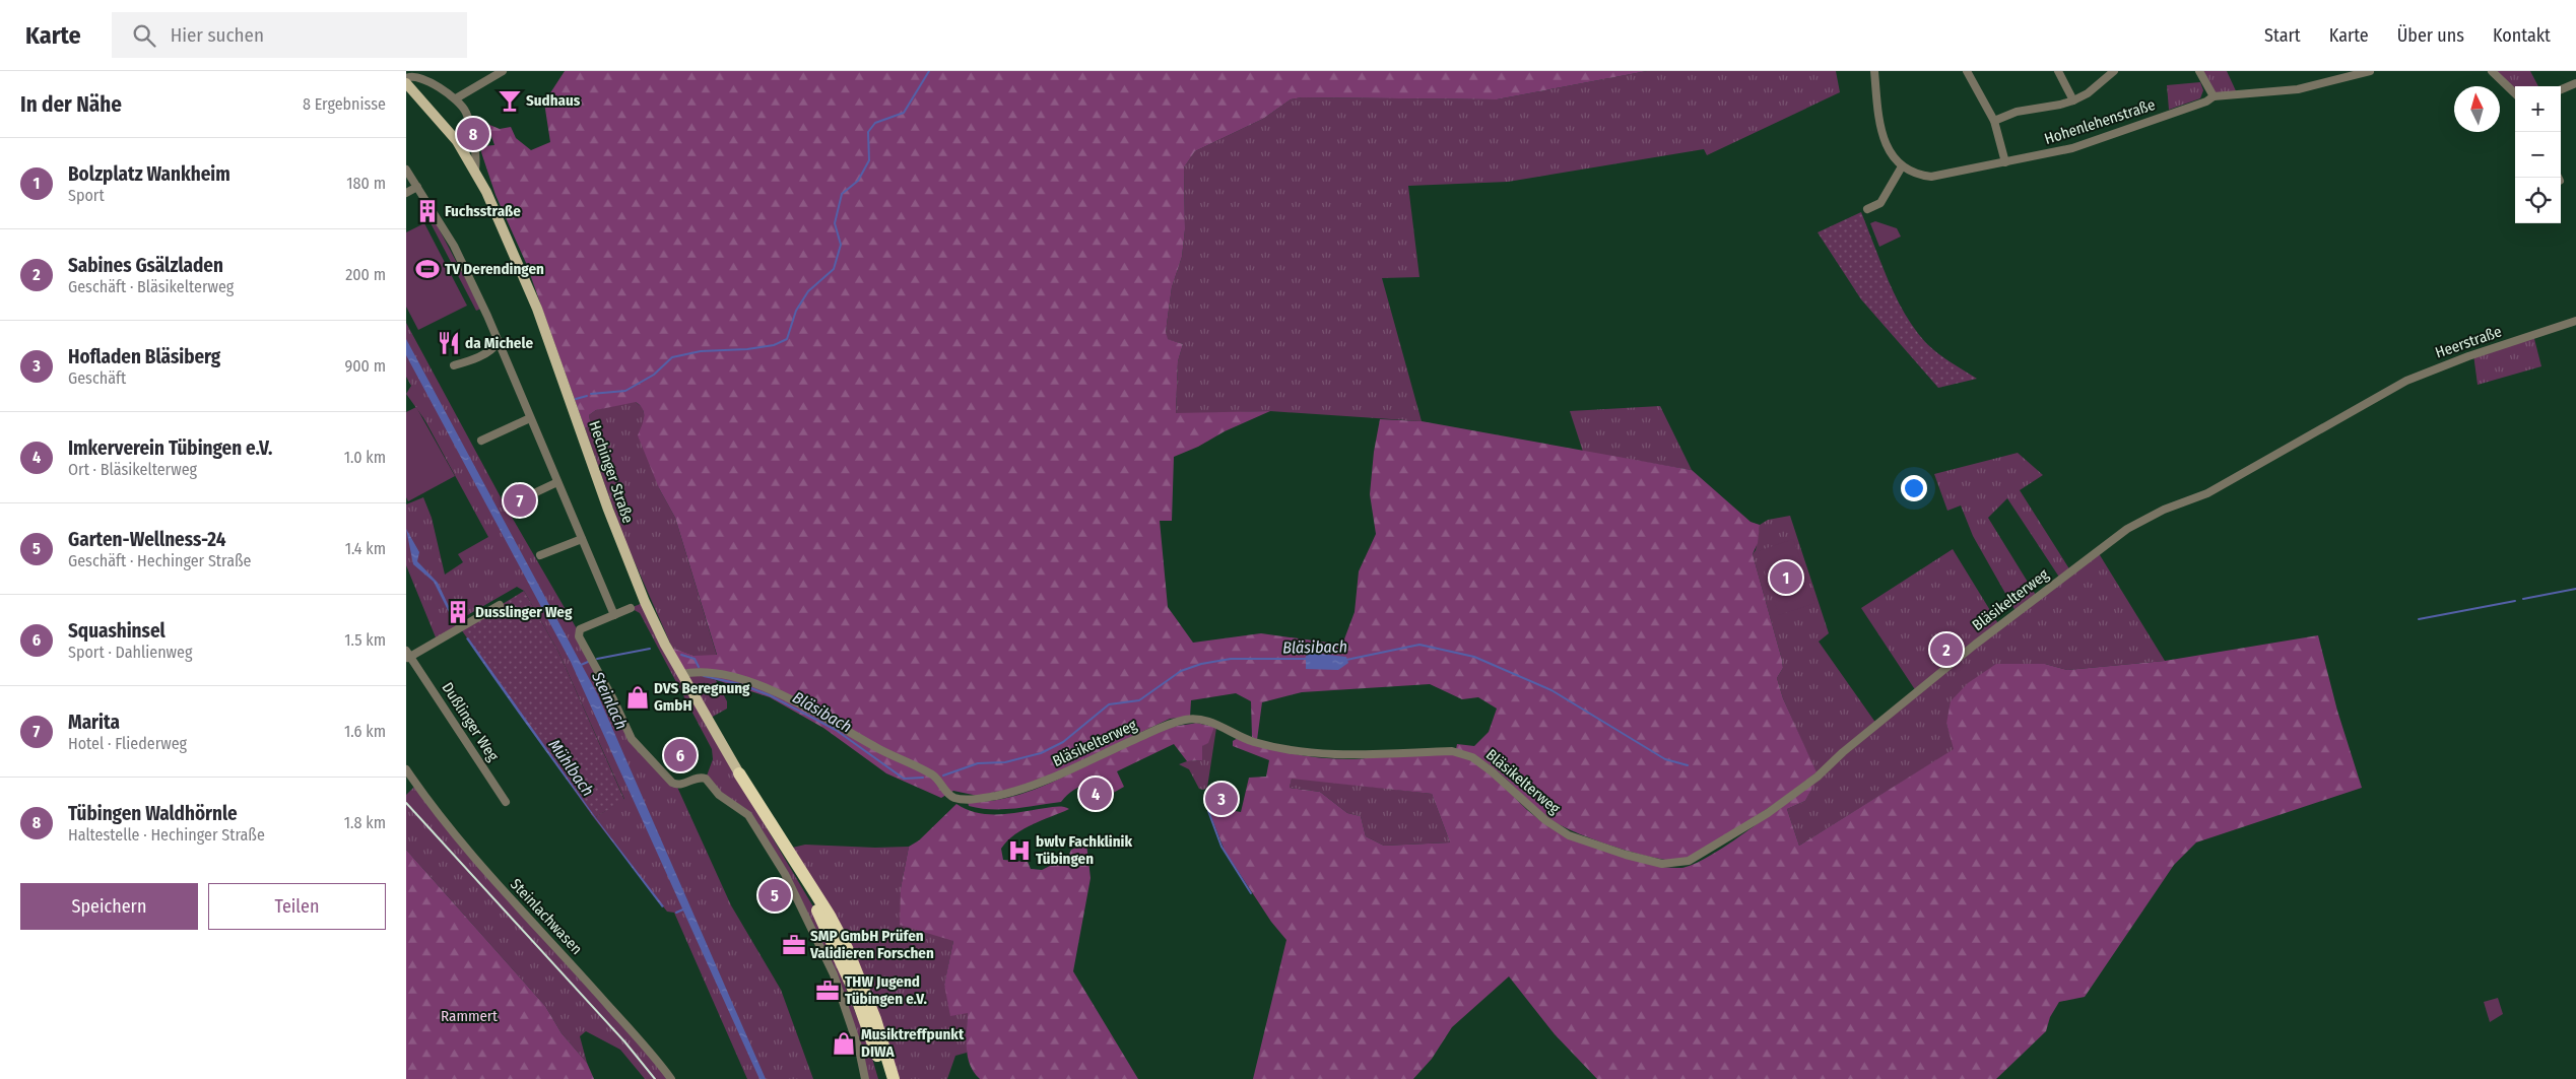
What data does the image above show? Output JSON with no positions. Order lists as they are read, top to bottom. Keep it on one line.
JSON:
{"streets":{"main road":["Hechinger Straße"],"street":["Hohenlehenstraße","Heerstraße","Bläsikelterweg","Dußlinger Weg","Steinlachwasen"]},"crossings":[["Heerstraße","Bläsikelterweg"],["Hechinger Straße","Bläsikelterweg"]],"water":["Bläsibach","Steinlach","Mühlbach"],"parks":["Rammert"],"places":{"bar":["Sudhaus"],"building":["Fuchsstraße","Dusslinger Weg"],"sports":["TV Derendingen"],"restaurant":["da Michele"],"shop":["DVS Beregnung GmbH","Musiktreffpunkt DIWA"],"hospital":["bwlv Fachklinik Tübingen"],"office":["SMP GmbH Prüfen Validieren Forschen","THW Jugend Tübingen e.V."]},"north":"top","page":{"header":"Karte","search":"Hier suchen","nav":["Start","Karte","Über uns","Kontakt"],"heading":["In der Nähe","8 Ergebnisse"],"map_buttons":["+","−"],"pins":["8","7","1","2","6","4","3","5"],"list":[{"mark":"1","name":"Bolzplatz Wankheim","note":"Sport","value":"180 m"},{"mark":"2","name":"Sabines Gsälzladen","note":"Geschäft · Bläsikelterweg","value":"200 m"},{"mark":"3","name":"Hofladen Bläsiberg","note":"Geschäft","value":"900 m"},{"mark":"4","name":"Imkerverein Tübingen e.V.","note":"Ort · Bläsikelterweg","value":"1.0 km"},{"mark":"5","name":"Garten-Wellness-24","note":"Geschäft · Hechinger Straße","value":"1.4 km"},{"mark":"6","name":"Squashinsel","note":"Sport · Dahlienweg","value":"1.5 km"},{"mark":"7","name":"Marita","note":"Hotel · Fliederweg","value":"1.6 km"},{"mark":"8","name":"Tübingen Waldhörnle","note":"Haltestelle · Hechinger Straße","value":"1.8 km"}],"buttons":["Speichern","Teilen"]}}
